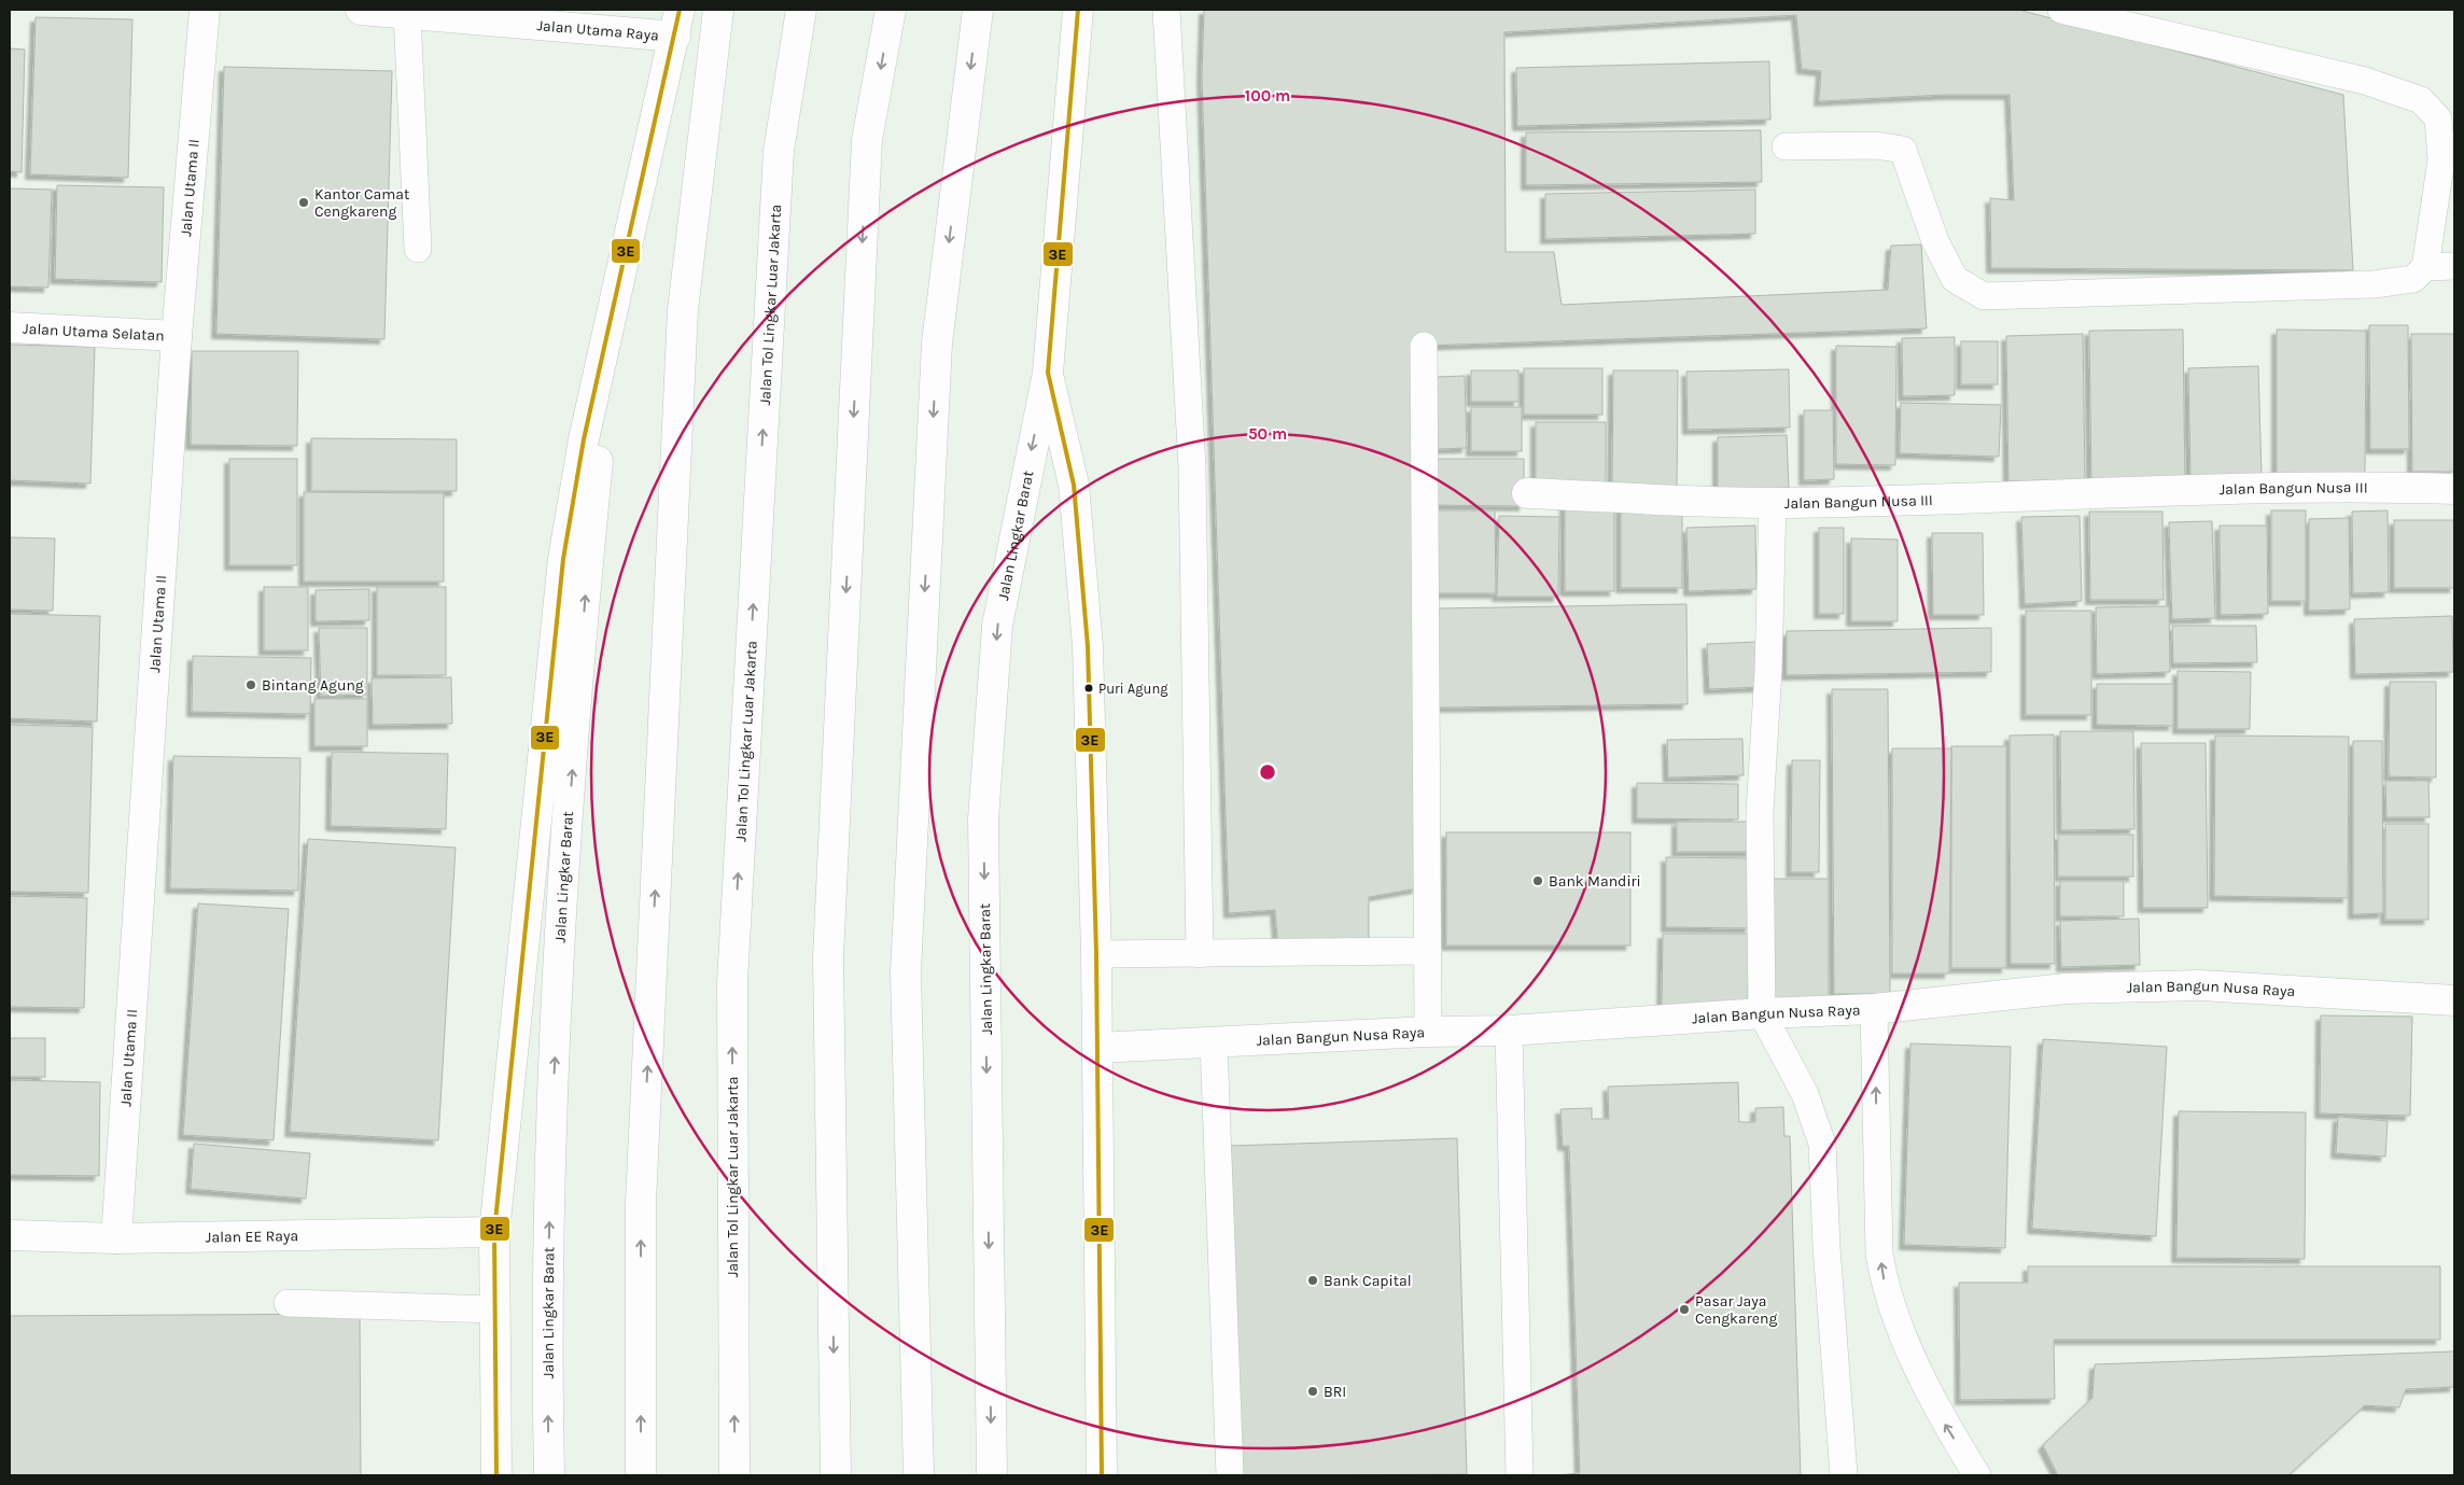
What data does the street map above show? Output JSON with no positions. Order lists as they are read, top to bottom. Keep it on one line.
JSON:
{"streets":{"main road":["Jalan Utama Raya","Jalan Utama II","Jalan Tol Lingkar Luar Jakarta","Jalan Utama Selatan","Jalan Bangun Nusa III","Jalan Lingkar Barat","Jalan Bangun Nusa Raya","Jalan EE Raya"]},"crossings":[["Jalan Utama II","Jalan Utama Selatan"],["Jalan Utama II","Jalan EE Raya"],["Jalan Bangun Nusa III","Jalan Bangun Nusa Raya"],["Jalan Lingkar Barat","Jalan Bangun Nusa Raya"]],"places":["Kantor Camat Cengkareng","Bintang Agung","Puri Agung","Bank Mandiri","Bank Capital","Pasar Jaya Cengkareng","BRI"],"lines":["transit line 3E"],"rings":["100 m","50 m"]}
